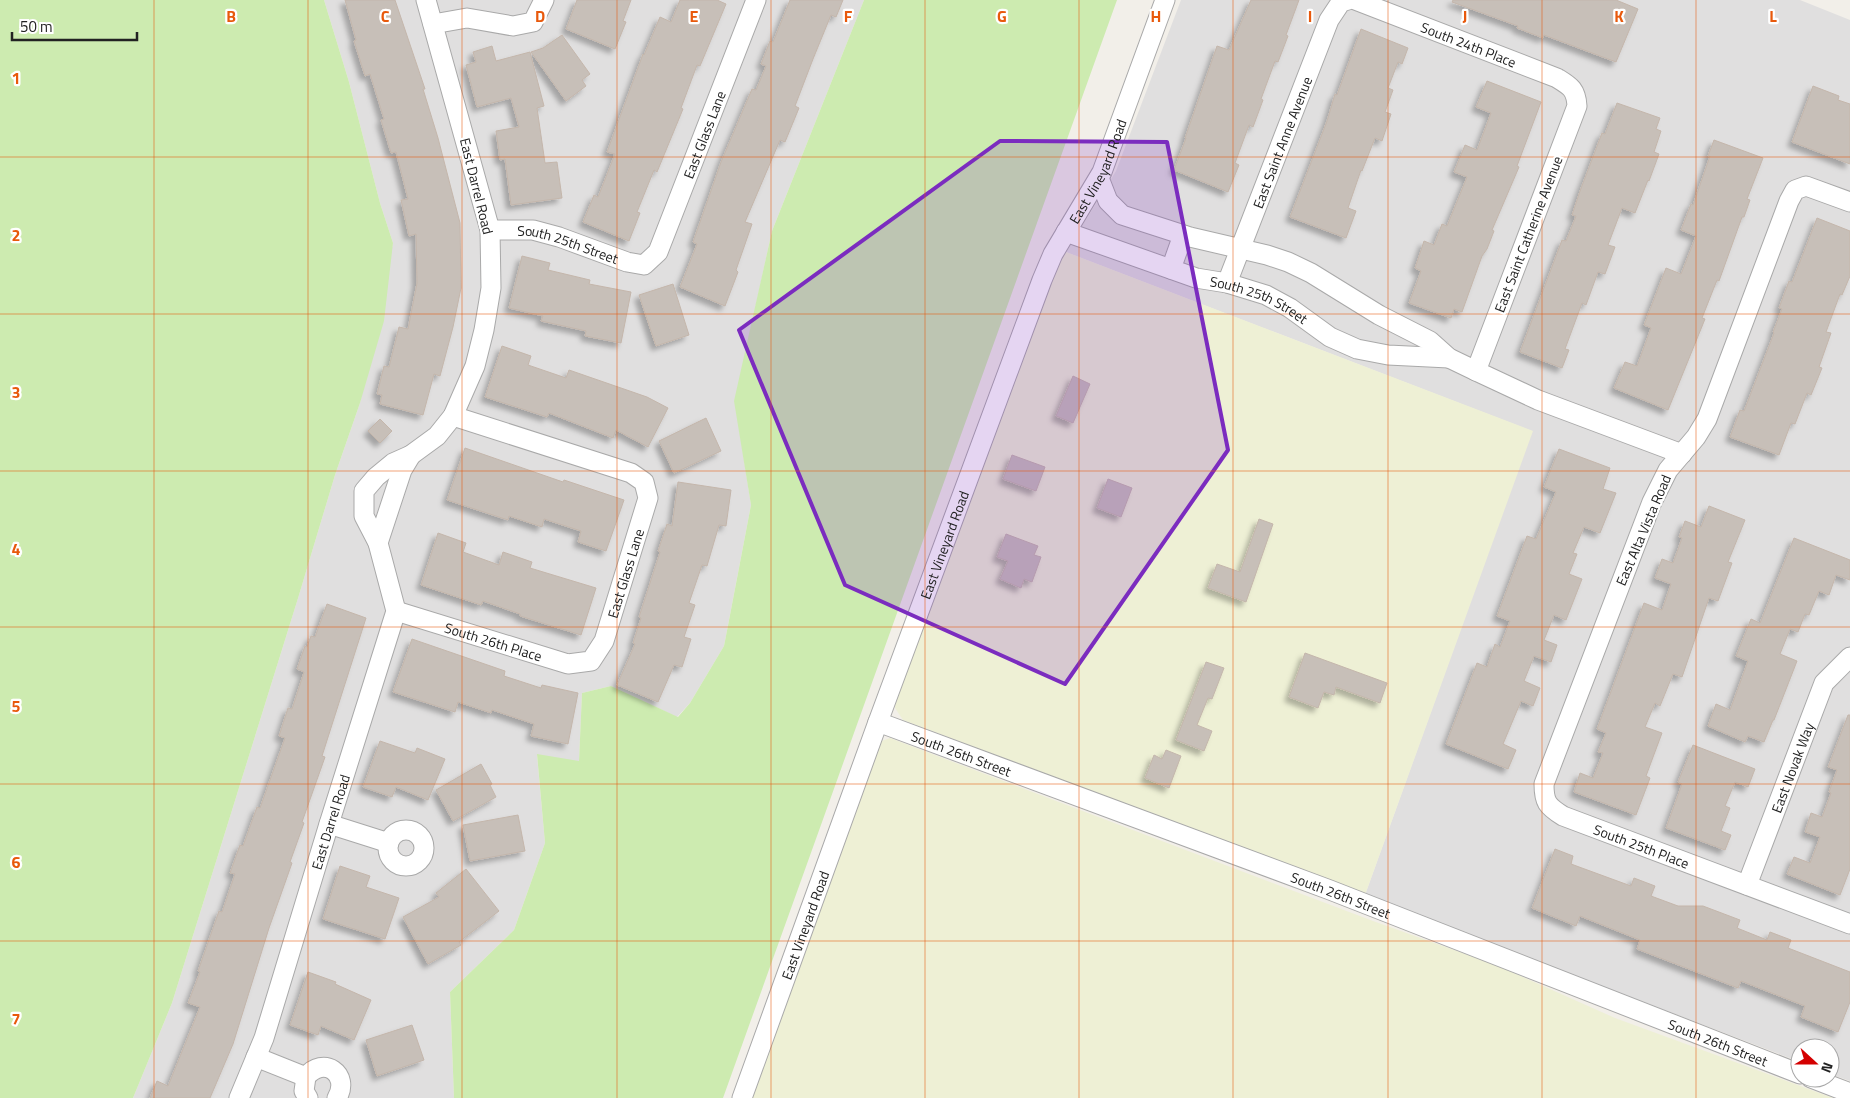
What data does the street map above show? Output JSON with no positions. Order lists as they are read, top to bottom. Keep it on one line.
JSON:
{"streets":{"street":["South 24th Place","East Glass Lane","East Saint Anne Avenue","East Vineyard Road","East Darrel Road","East Saint Catherine Avenue","South 25th Street","East Alta Vista Road","South 26th Place","South 26th Street","East Novak Way","South 25th Place"]},"crossings":[["South 24th Place","East Saint Anne Avenue"],["South 24th Place","East Saint Catherine Avenue"],["East Glass Lane","East Darrel Road"],["East Glass Lane","South 25th Street"],["East Glass Lane","South 26th Place"],["East Saint Anne Avenue","South 25th Street"],["East Vineyard Road","South 25th Street"],["East Vineyard Road","South 26th Street"],["East Darrel Road","South 25th Street"],["East Darrel Road","South 26th Place"],["East Saint Catherine Avenue","South 25th Street"],["South 25th Street","East Alta Vista Road"],["East Alta Vista Road","South 25th Place"],["East Novak Way","South 25th Place"]],"scale_bar":"50 m","north":"right","grid":{"columns":["B","C","D","E","F","G","H","I","J","K","L"],"rows":["1","2","3","4","5","6","7"]}}
